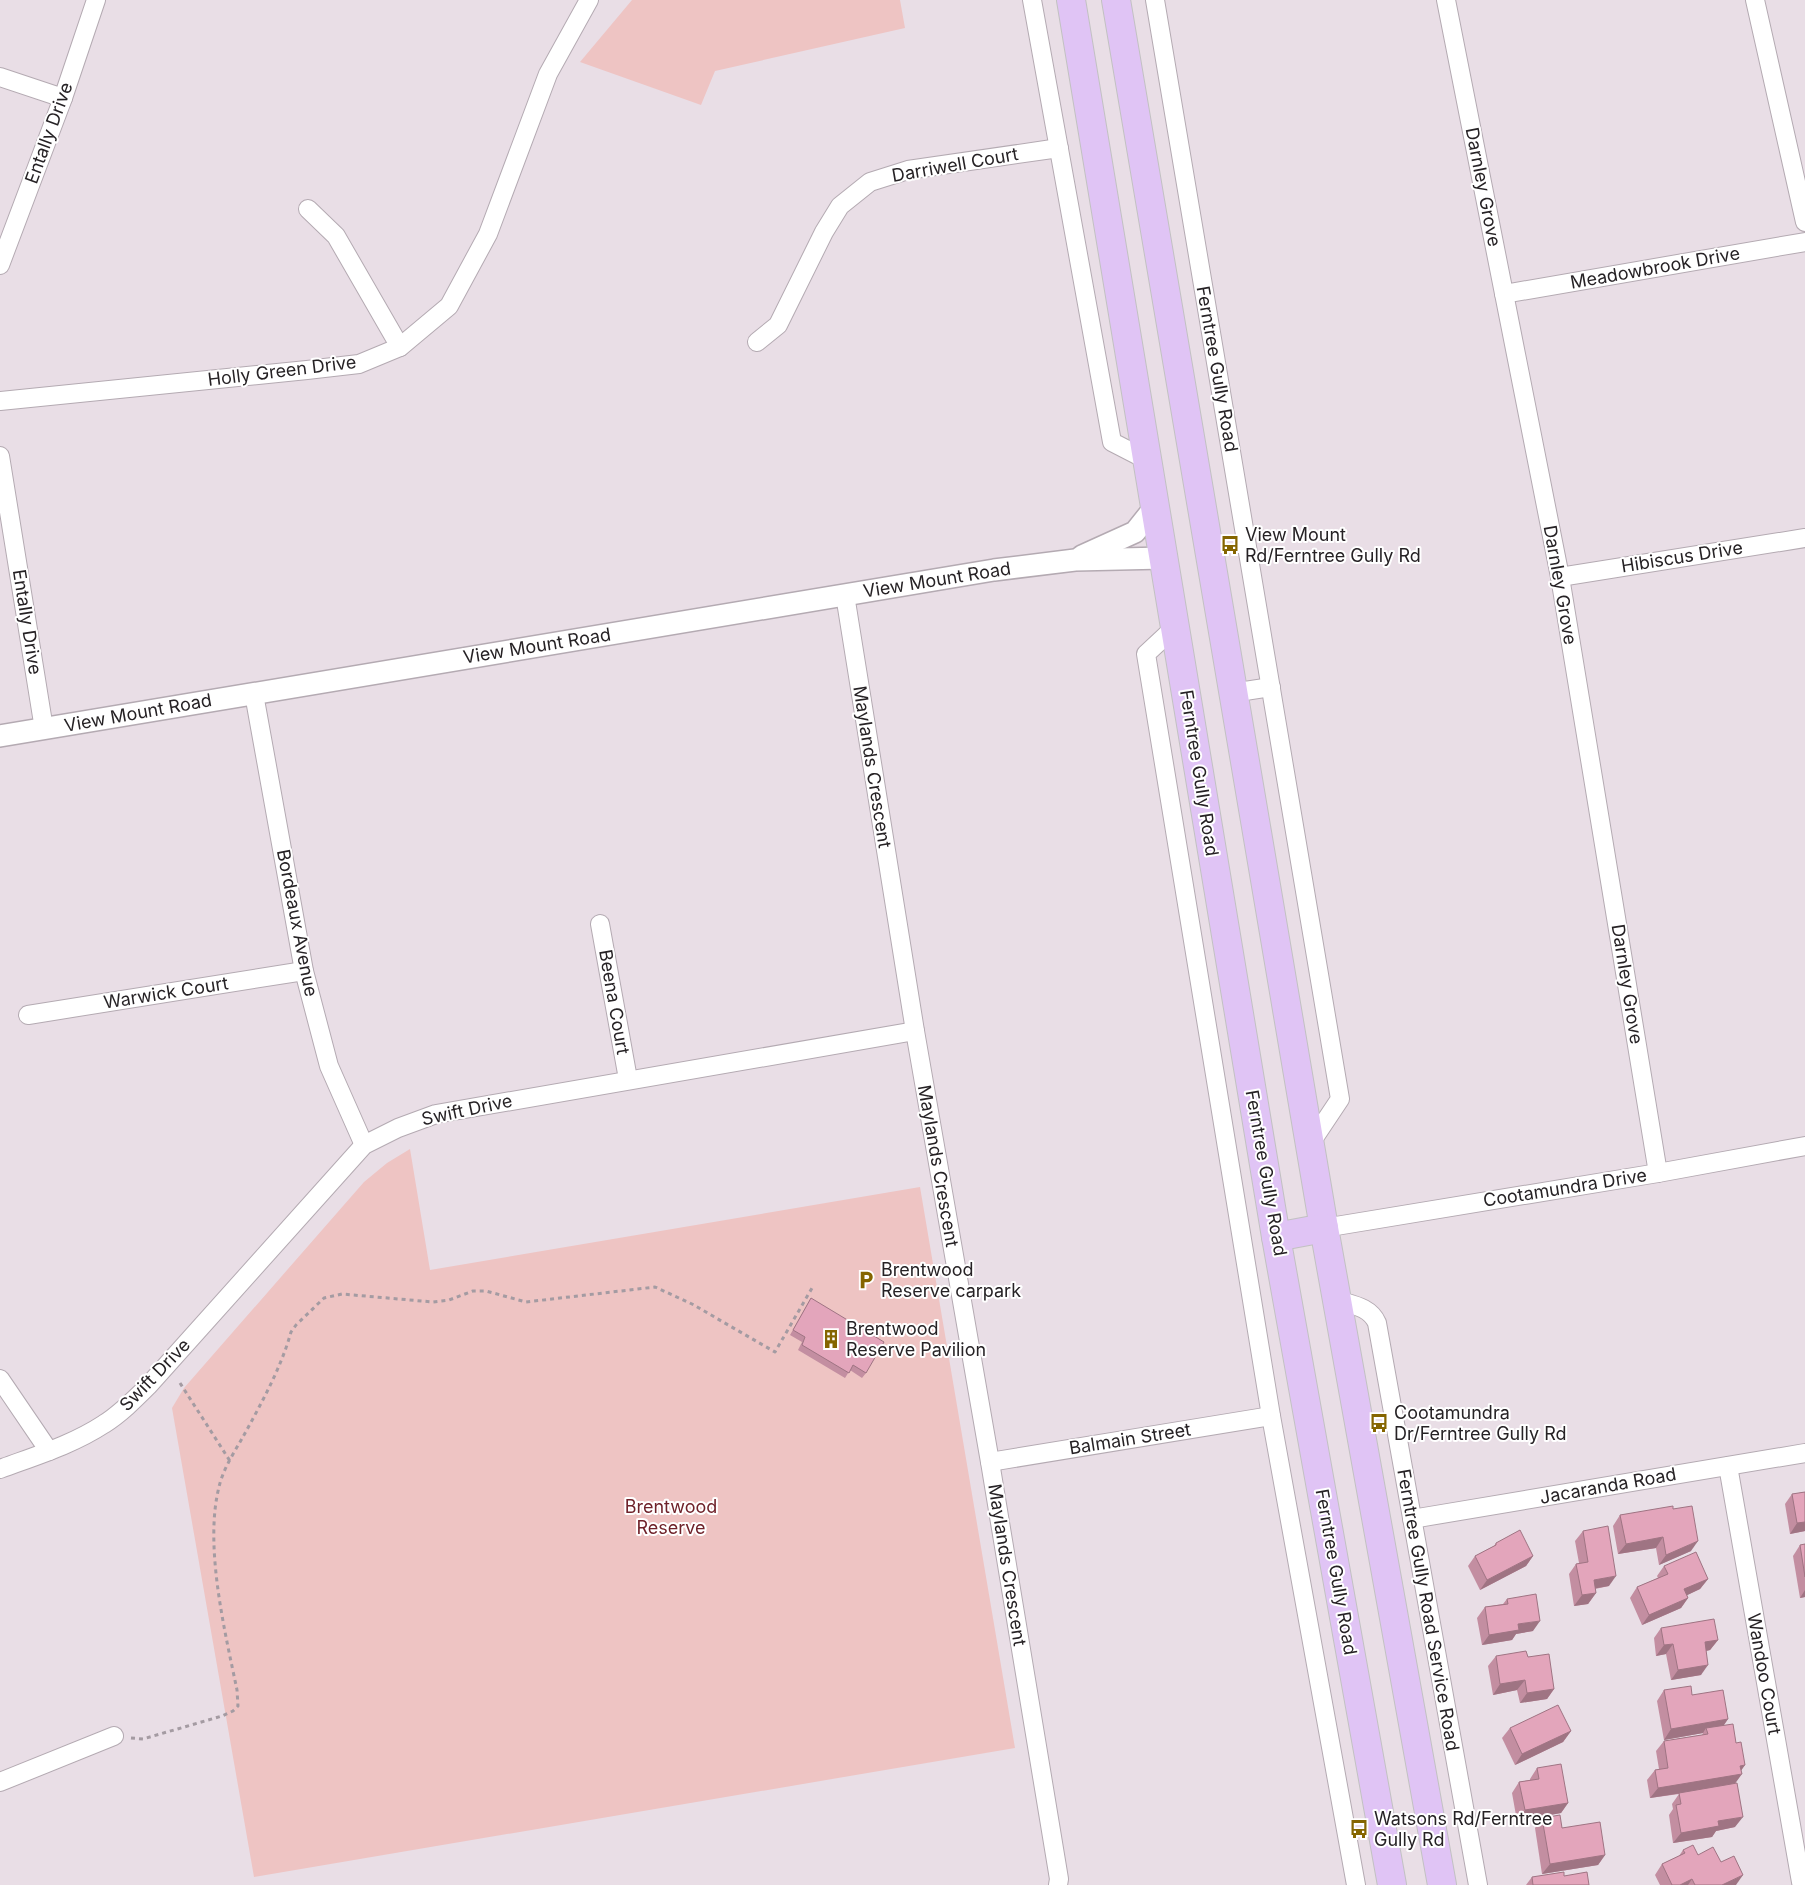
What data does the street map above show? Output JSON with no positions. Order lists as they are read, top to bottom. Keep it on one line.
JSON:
{"streets":{"main road":["Ferntree Gully Road"],"street":["Entally Drive","Darriwell Court","Darnley Grove","Meadowbrook Drive","Holly Green Drive","Hibiscus Drive","View Mount Road","Maylands Crescent","Bordeaux Avenue","Warwick Court","Beena Court","Swift Drive","Cootamundra Drive","Balmain Street","Jacaranda Road","Ferntree Gully Road Service Road","Wandoo Court"]},"crossings":[["Entally Drive","View Mount Road"],["Darnley Grove","Meadowbrook Drive"],["Darnley Grove","Hibiscus Drive"],["Darnley Grove","Cootamundra Drive"],["Ferntree Gully Road","View Mount Road"],["View Mount Road","Maylands Crescent"],["View Mount Road","Bordeaux Avenue"],["Maylands Crescent","Swift Drive"],["Maylands Crescent","Balmain Street"],["Bordeaux Avenue","Warwick Court"],["Bordeaux Avenue","Swift Drive"],["Beena Court","Swift Drive"],["Jacaranda Road","Ferntree Gully Road Service Road"],["Jacaranda Road","Wandoo Court"]],"parks":["Brentwood Reserve"],"places":{"bus stop":["View Mount Rd/Ferntree Gully Rd","Cootamundra Dr/Ferntree Gully Rd","Watsons Rd/Ferntree Gully Rd"],"parking":["Brentwood Reserve carpark"],"building":["Brentwood Reserve Pavilion"]}}
